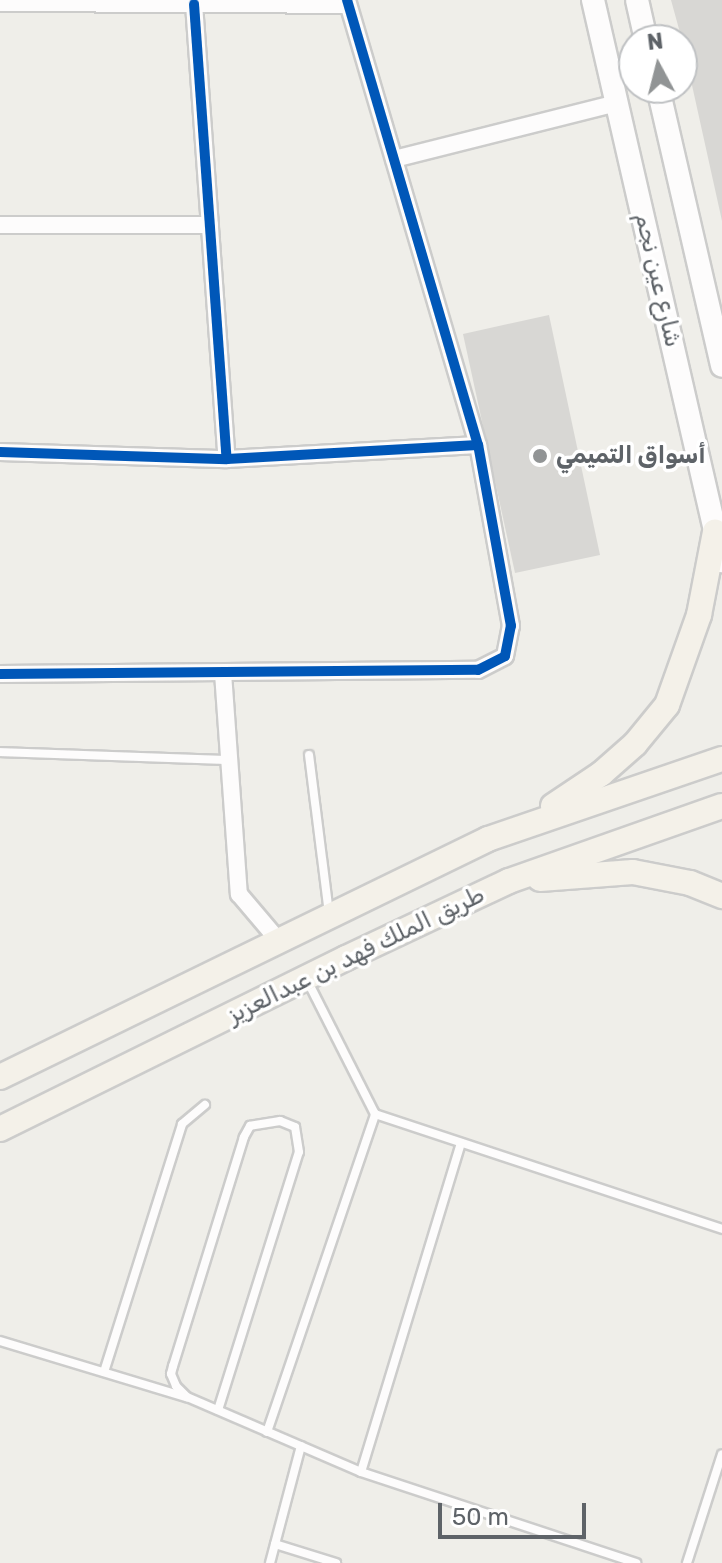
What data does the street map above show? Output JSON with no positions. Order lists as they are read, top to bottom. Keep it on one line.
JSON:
{"streets":{"main road":["شارع عين نجم","طريق الملك فهد بن عبدالعزيز"]},"places":["أسواق التميمي"],"scale_bar":"50 m","north":"top"}
